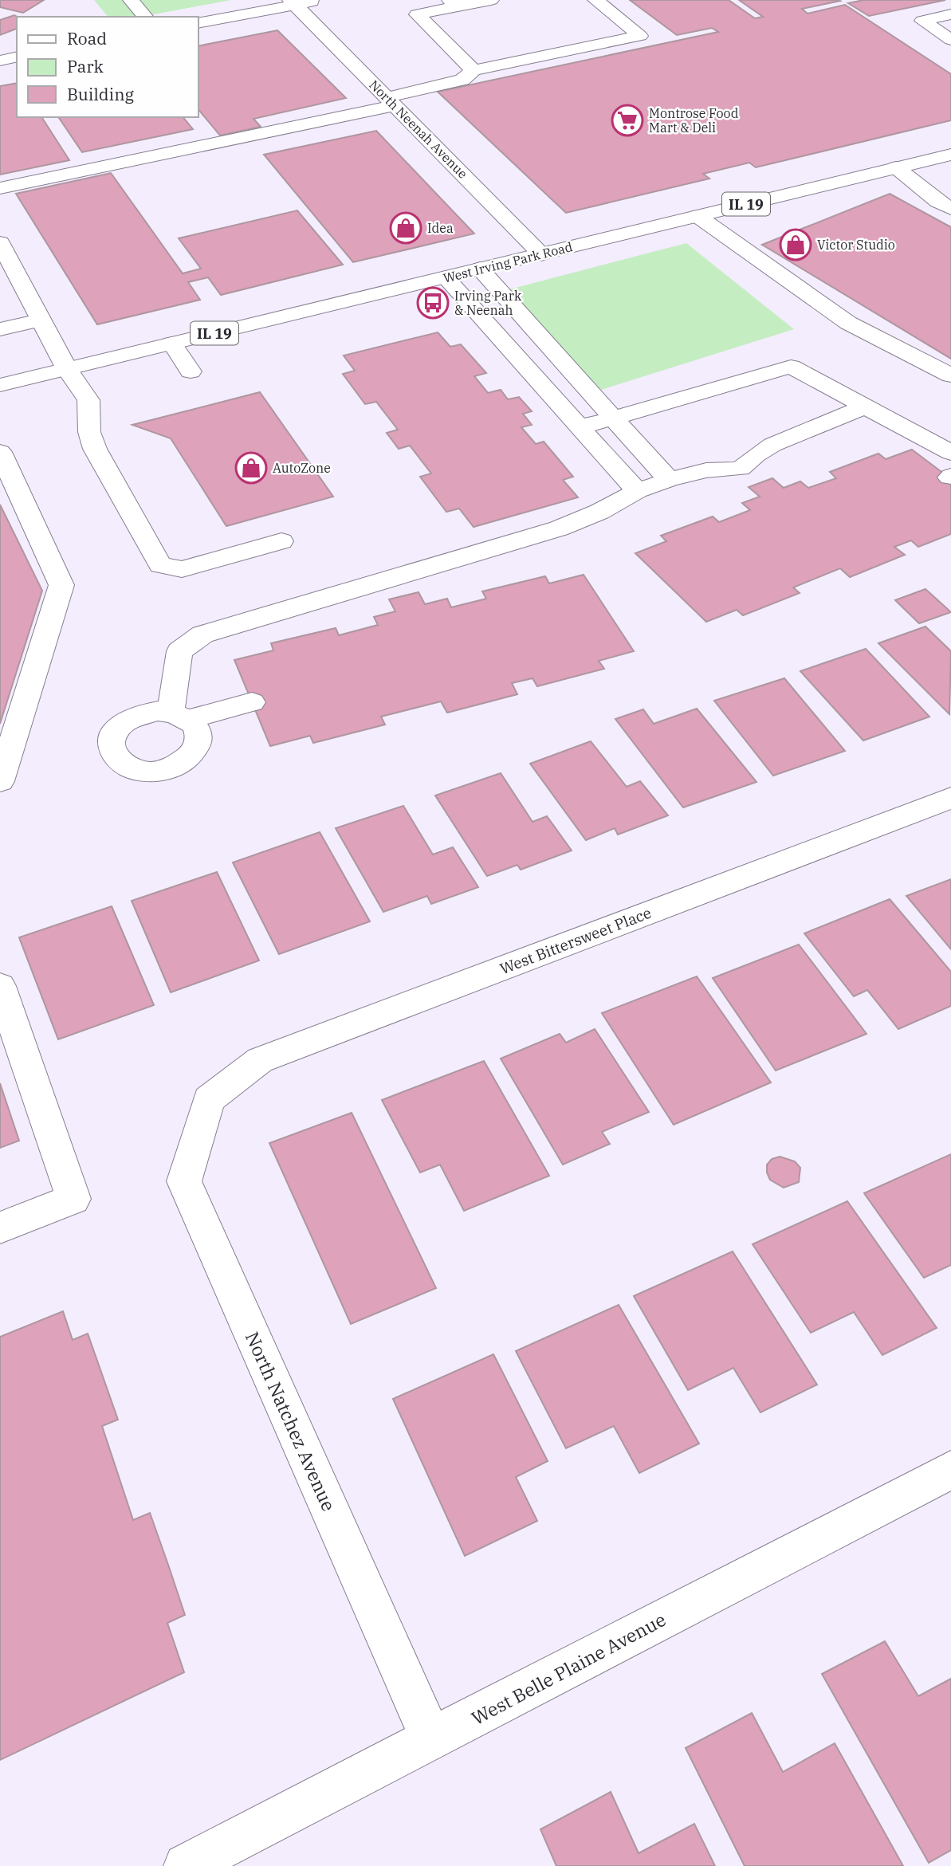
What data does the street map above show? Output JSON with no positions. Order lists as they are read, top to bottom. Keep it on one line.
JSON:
{"streets":{"street":["North Neenah Avenue","IL 19","West Irving Park Road","West Bittersweet Place","North Natchez Avenue","West Belle Plaine Avenue"]},"crossings":[["North Neenah Avenue","West Irving Park Road"],["West Bittersweet Place","North Natchez Avenue"],["North Natchez Avenue","West Belle Plaine Avenue"]],"places":{"supermarket":["Montrose Food Mart & Deli"],"shop":["Idea","Victor Studio","AutoZone"],"bus stop":["Irving Park & Neenah"]},"legend":["Road","Park","Building"]}
